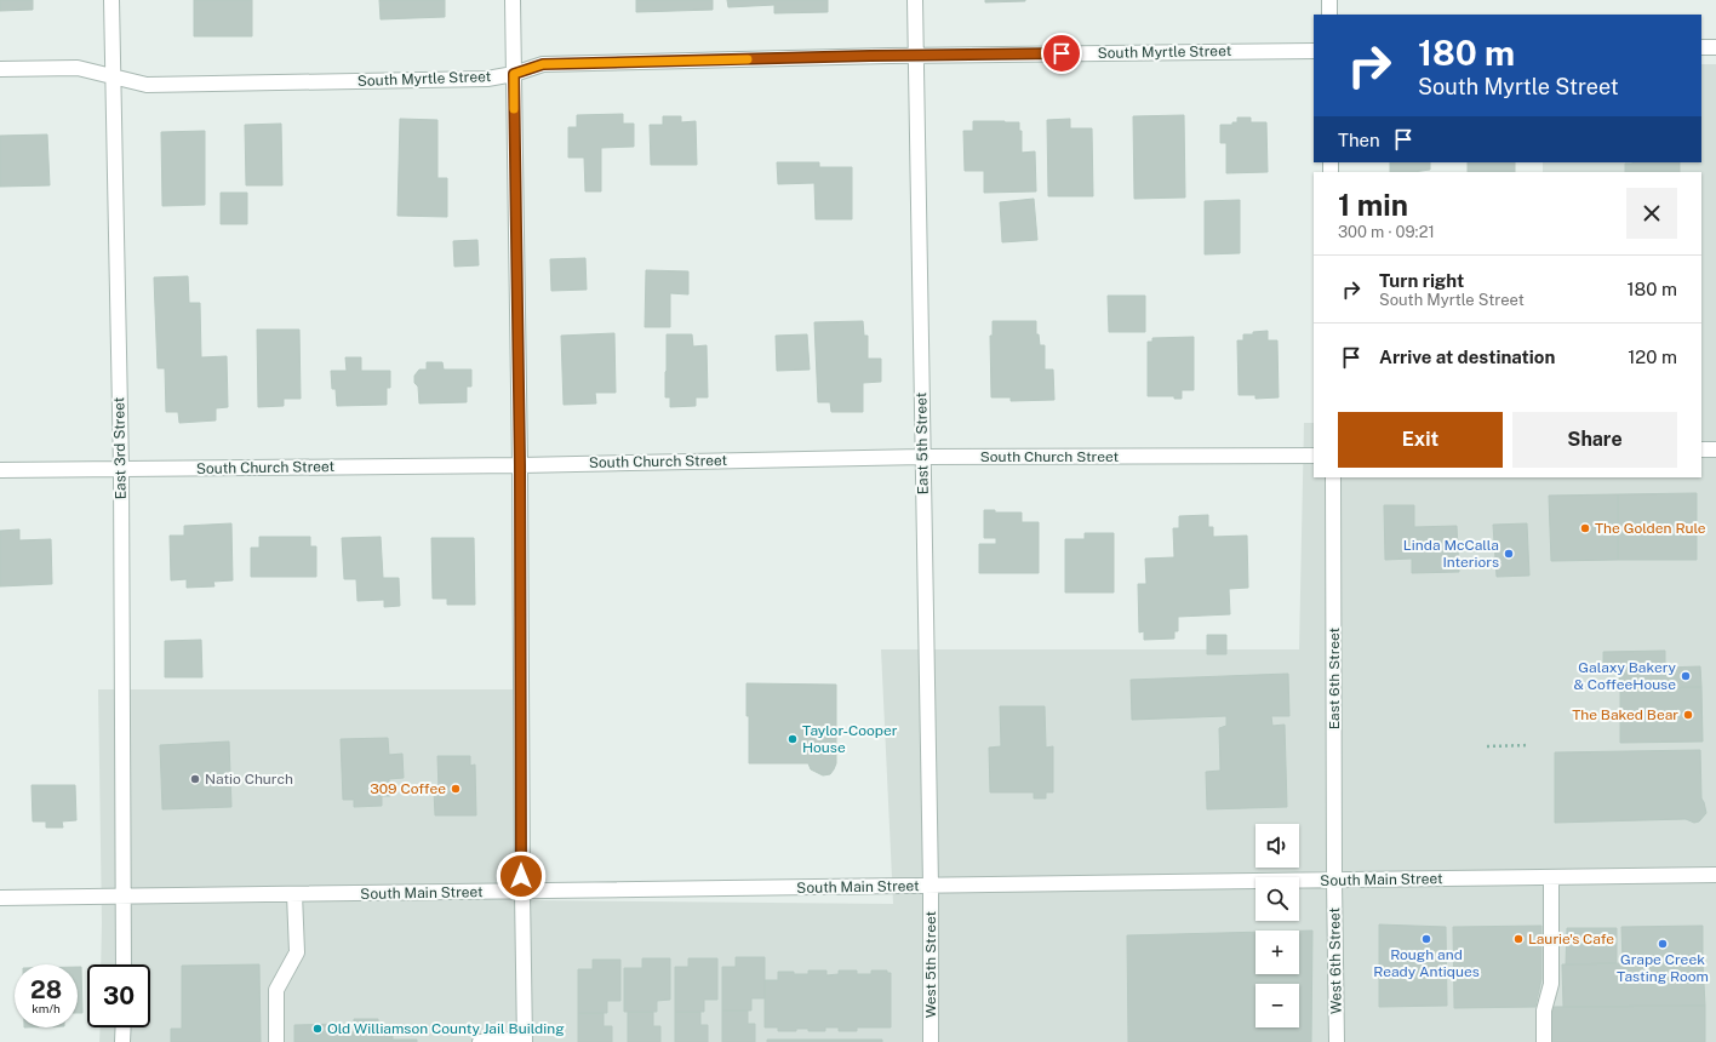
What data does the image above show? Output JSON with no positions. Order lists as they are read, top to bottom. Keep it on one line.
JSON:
{"streets":{"street":["South Myrtle Street","East 5th Street","East 3rd Street","South Church Street","East 6th Street","South Main Street","West 6th Street","West 5th Street"]},"crossings":[["South Myrtle Street","East 5th Street"],["South Myrtle Street","East 3rd Street"],["East 5th Street","South Church Street"],["East 5th Street","South Main Street"],["East 5th Street","West 5th Street"],["East 3rd Street","South Church Street"],["East 3rd Street","South Main Street"],["East 6th Street","South Main Street"],["East 6th Street","West 6th Street"],["South Main Street","West 6th Street"],["South Main Street","West 5th Street"]],"places":["The Golden Rule","Linda McCalla Interiors","Galaxy Bakery & CoffeeHouse","The Baked Bear","Taylor-Cooper House","Natio Church","309 Coffee","Rough and Ready Antiques","Laurie's Cafe","Grape Creek Tasting Room","Old Williamson County Jail Building"],"page":{"turn":["180 m","South Myrtle Street"],"then":"Then","heading":["1 min","300 m · 09:21"],"list":[{"name":"Turn right","note":"South Myrtle Street","value":"180 m"},{"name":"Arrive at destination","value":"120 m"}],"buttons":["Exit","Share"],"map_buttons":["+","−"],"speed":"28 km/h","limit":"30"}}
